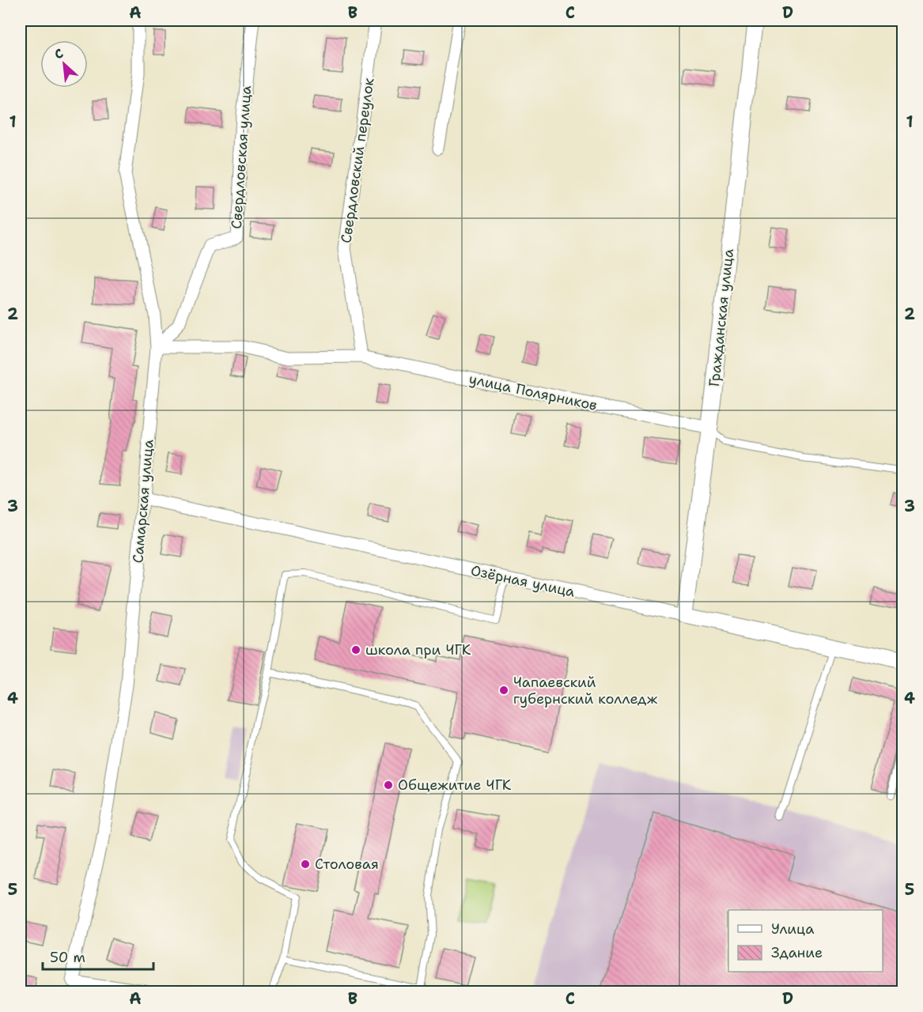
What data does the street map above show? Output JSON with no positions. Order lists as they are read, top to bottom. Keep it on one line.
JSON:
{"streets":{"street":["Свердловская улица","Свердловский переулок","Гражданская улица","улица Полярников","Самарская улица","Озёрная улица"]},"crossings":[["Свердловская улица","улица Полярников"],["Свердловская улица","Самарская улица"],["Свердловский переулок","улица Полярников"],["Гражданская улица","улица Полярников"],["Гражданская улица","Озёрная улица"],["улица Полярников","Самарская улица"],["Самарская улица","Озёрная улица"]],"places":["школа при ЧГК","Чапаевский губернский колледж","Общежитие ЧГК","Столовая"],"legend":["Улица","Здание"],"scale_bar":"50 m","north":"top left","grid":{"columns":["A","B","C","D"],"rows":["1","2","3","4","5"]}}
